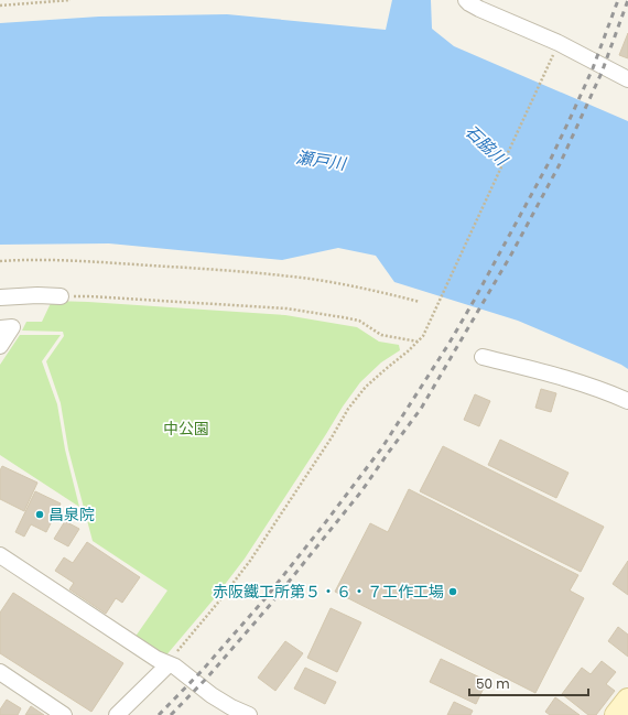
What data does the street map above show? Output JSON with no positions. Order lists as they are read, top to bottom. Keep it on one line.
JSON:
{"water":["石脇川","瀬戸川"],"parks":["中公園"],"places":["昌泉院","赤阪鐵工所第５・６・７工作工場"],"scale_bar":"50 m"}
